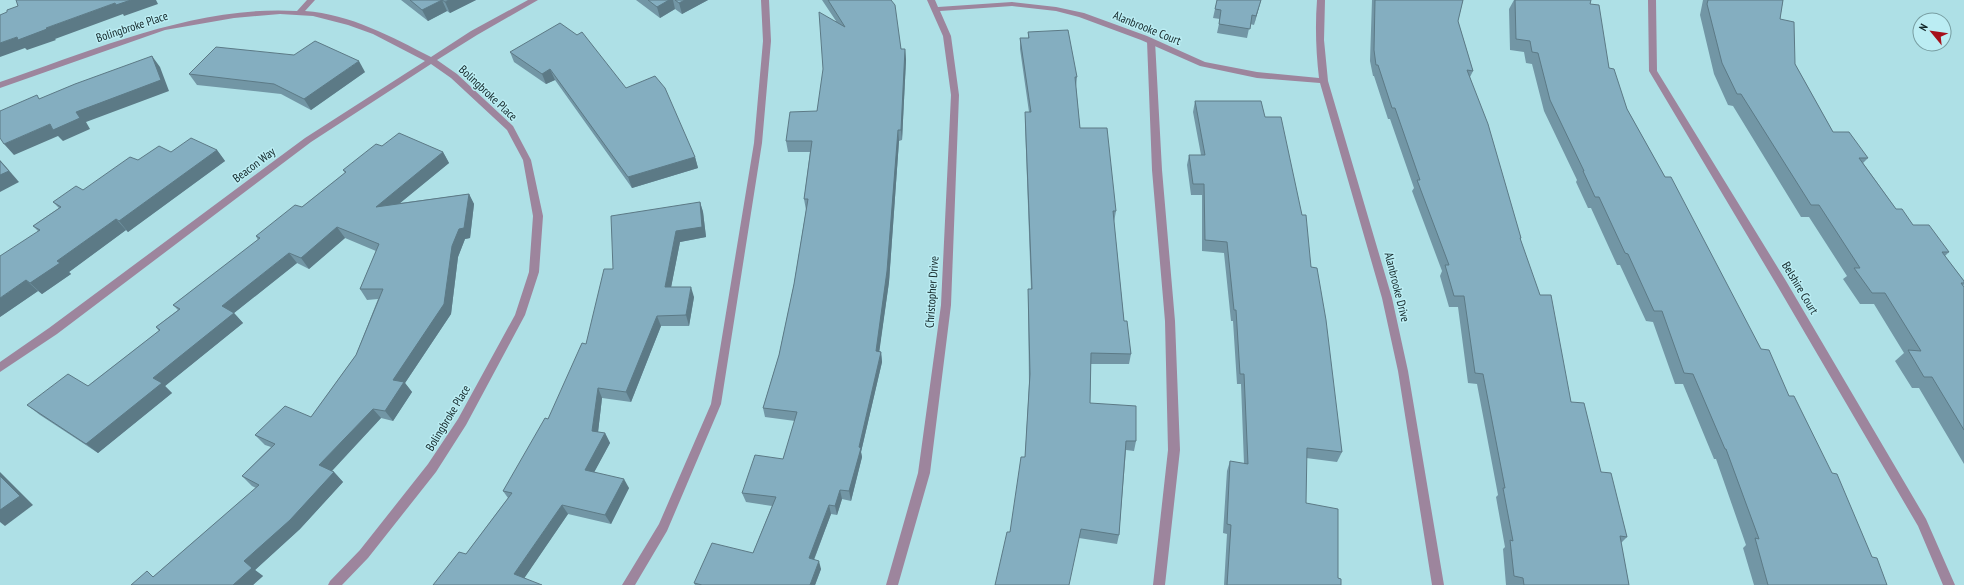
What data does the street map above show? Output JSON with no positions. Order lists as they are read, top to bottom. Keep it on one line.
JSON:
{"streets":{"street":["Bolingbroke Place","Alanbrooke Court","Beacon Way","Alanbrooke Drive","Belshire Court","Christopher Drive"]},"crossings":[["Bolingbroke Place","Beacon Way"],["Alanbrooke Court","Alanbrooke Drive"],["Alanbrooke Court","Christopher Drive"]],"north":"top left"}
